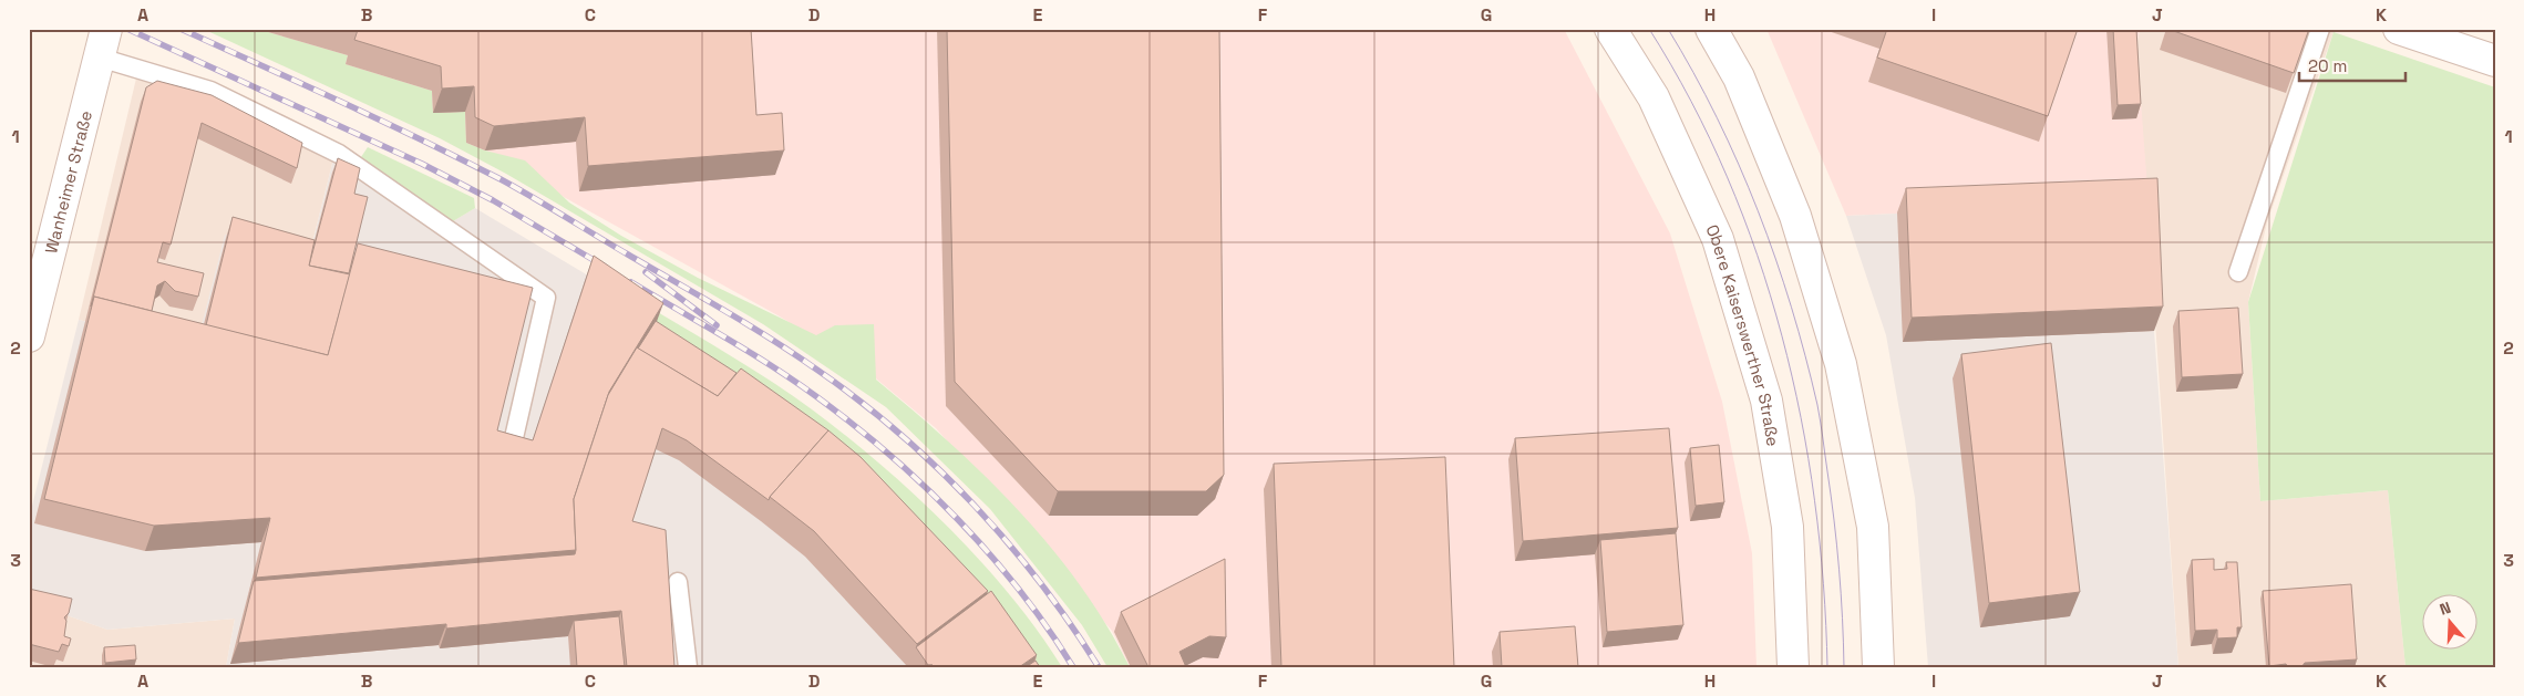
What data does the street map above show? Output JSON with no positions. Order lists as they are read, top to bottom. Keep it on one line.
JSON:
{"streets":{"street":["Wanheimer Straße","Obere Kaiserswerther Straße"]},"scale_bar":"20 m","north":"top","grid":{"columns":["A","B","C","D","E","F","G","H","I","J","K"],"rows":["1","2","3"]}}
